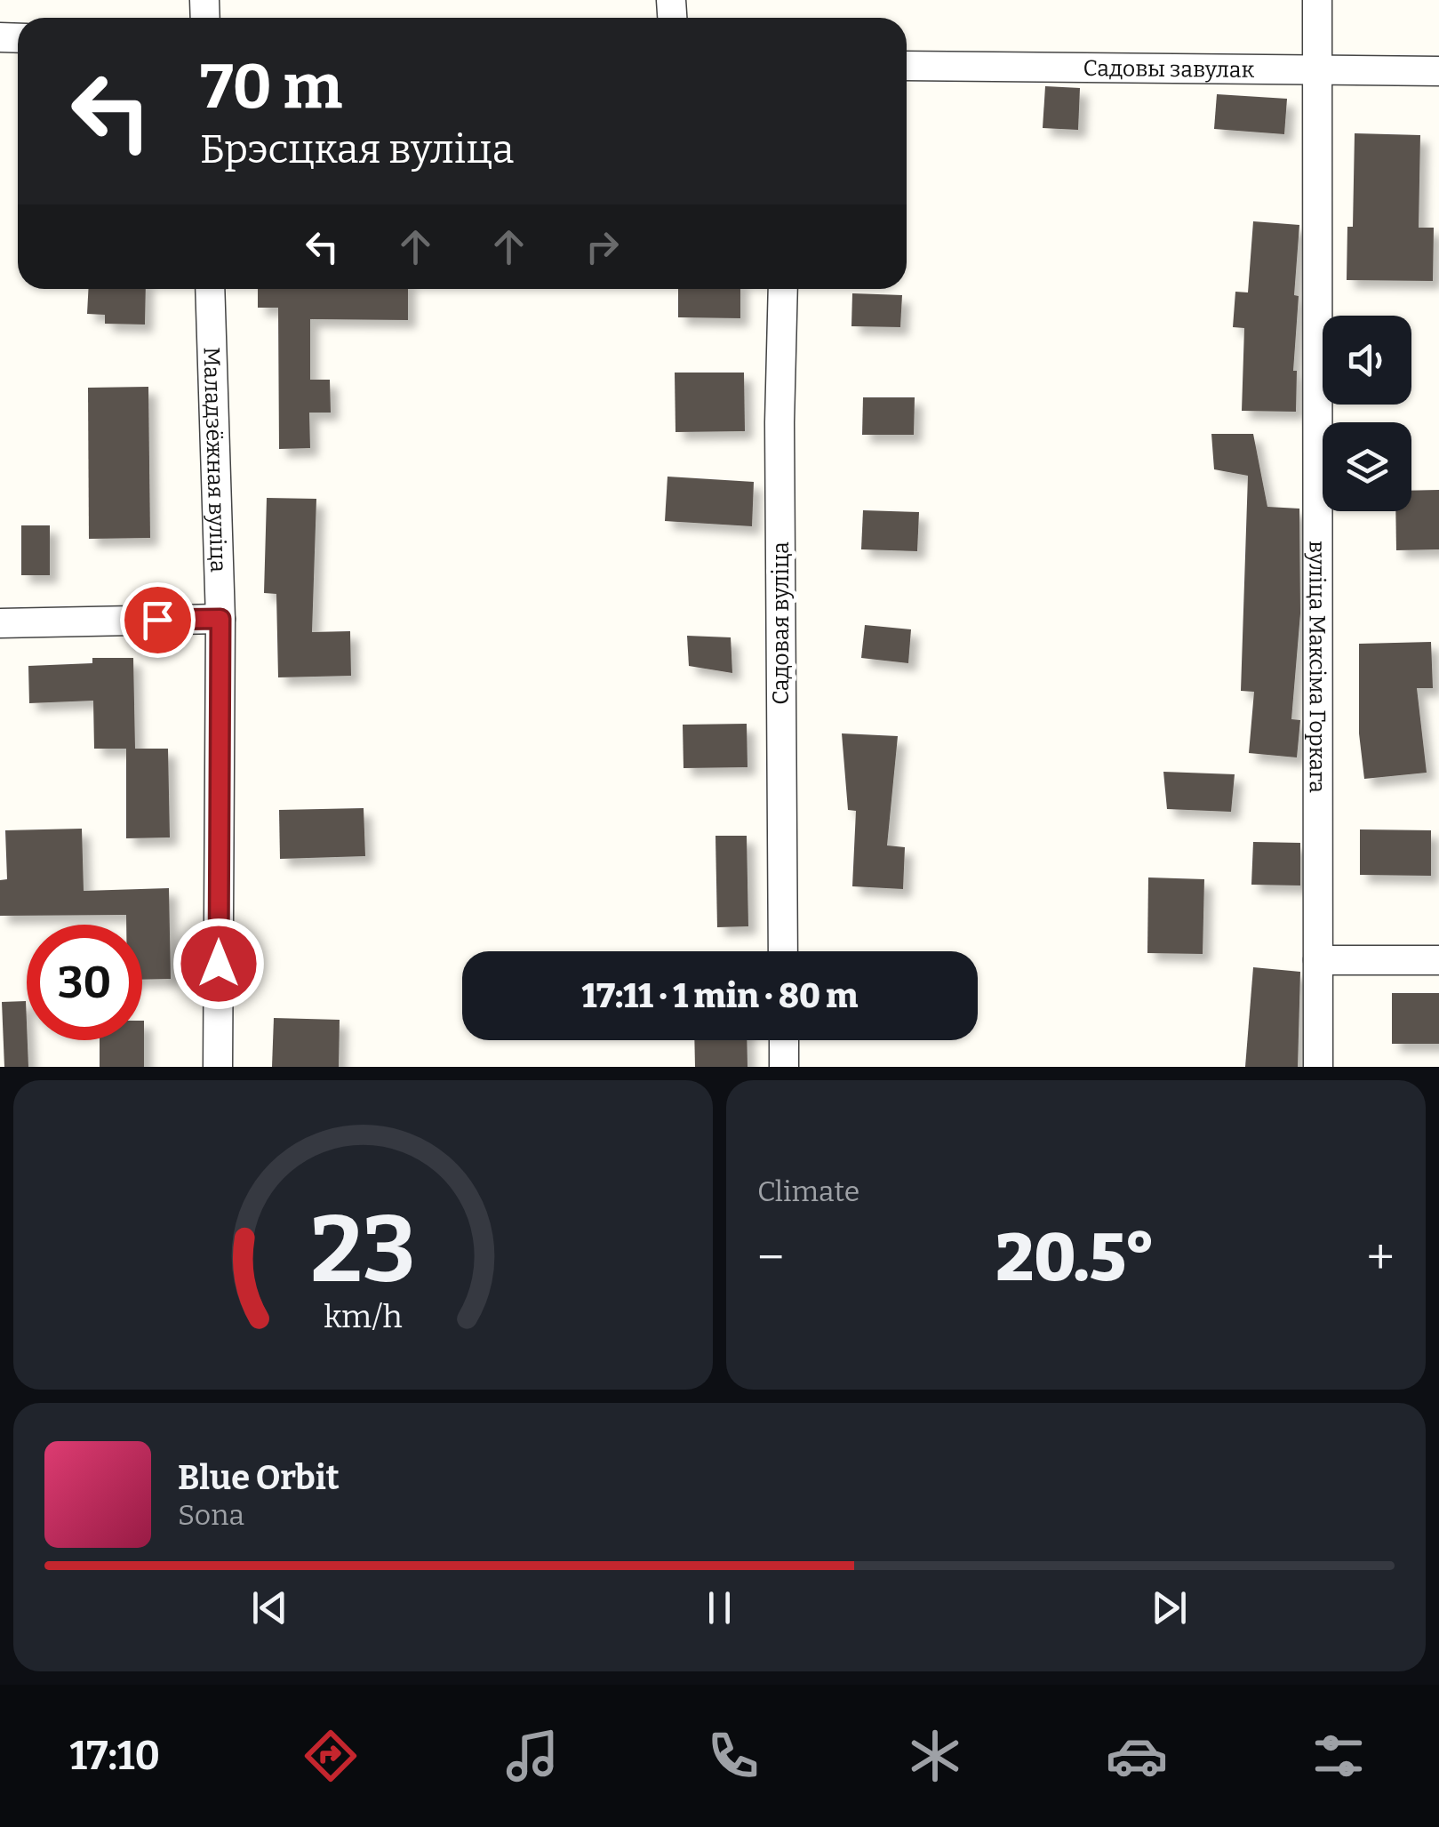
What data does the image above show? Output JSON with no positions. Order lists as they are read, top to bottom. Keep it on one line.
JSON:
{"streets":{"street":["Садовы завулак","Маладзёжная вуліца","Садовая вуліца","вуліца Максіма Горкага"]},"crossings":[["Садовы завулак","вуліца Максіма Горкага"]],"page":{"turn":["70 m","Брэсцкая вуліца"],"limit":"30","trip":"17:11 · 1 min · 80 m","tile":"Climate","heat":["−","20.5°","+"],"song":["Blue Orbit","Sona"],"tabs":"17:10","gauge":["23","km/h"]}}
